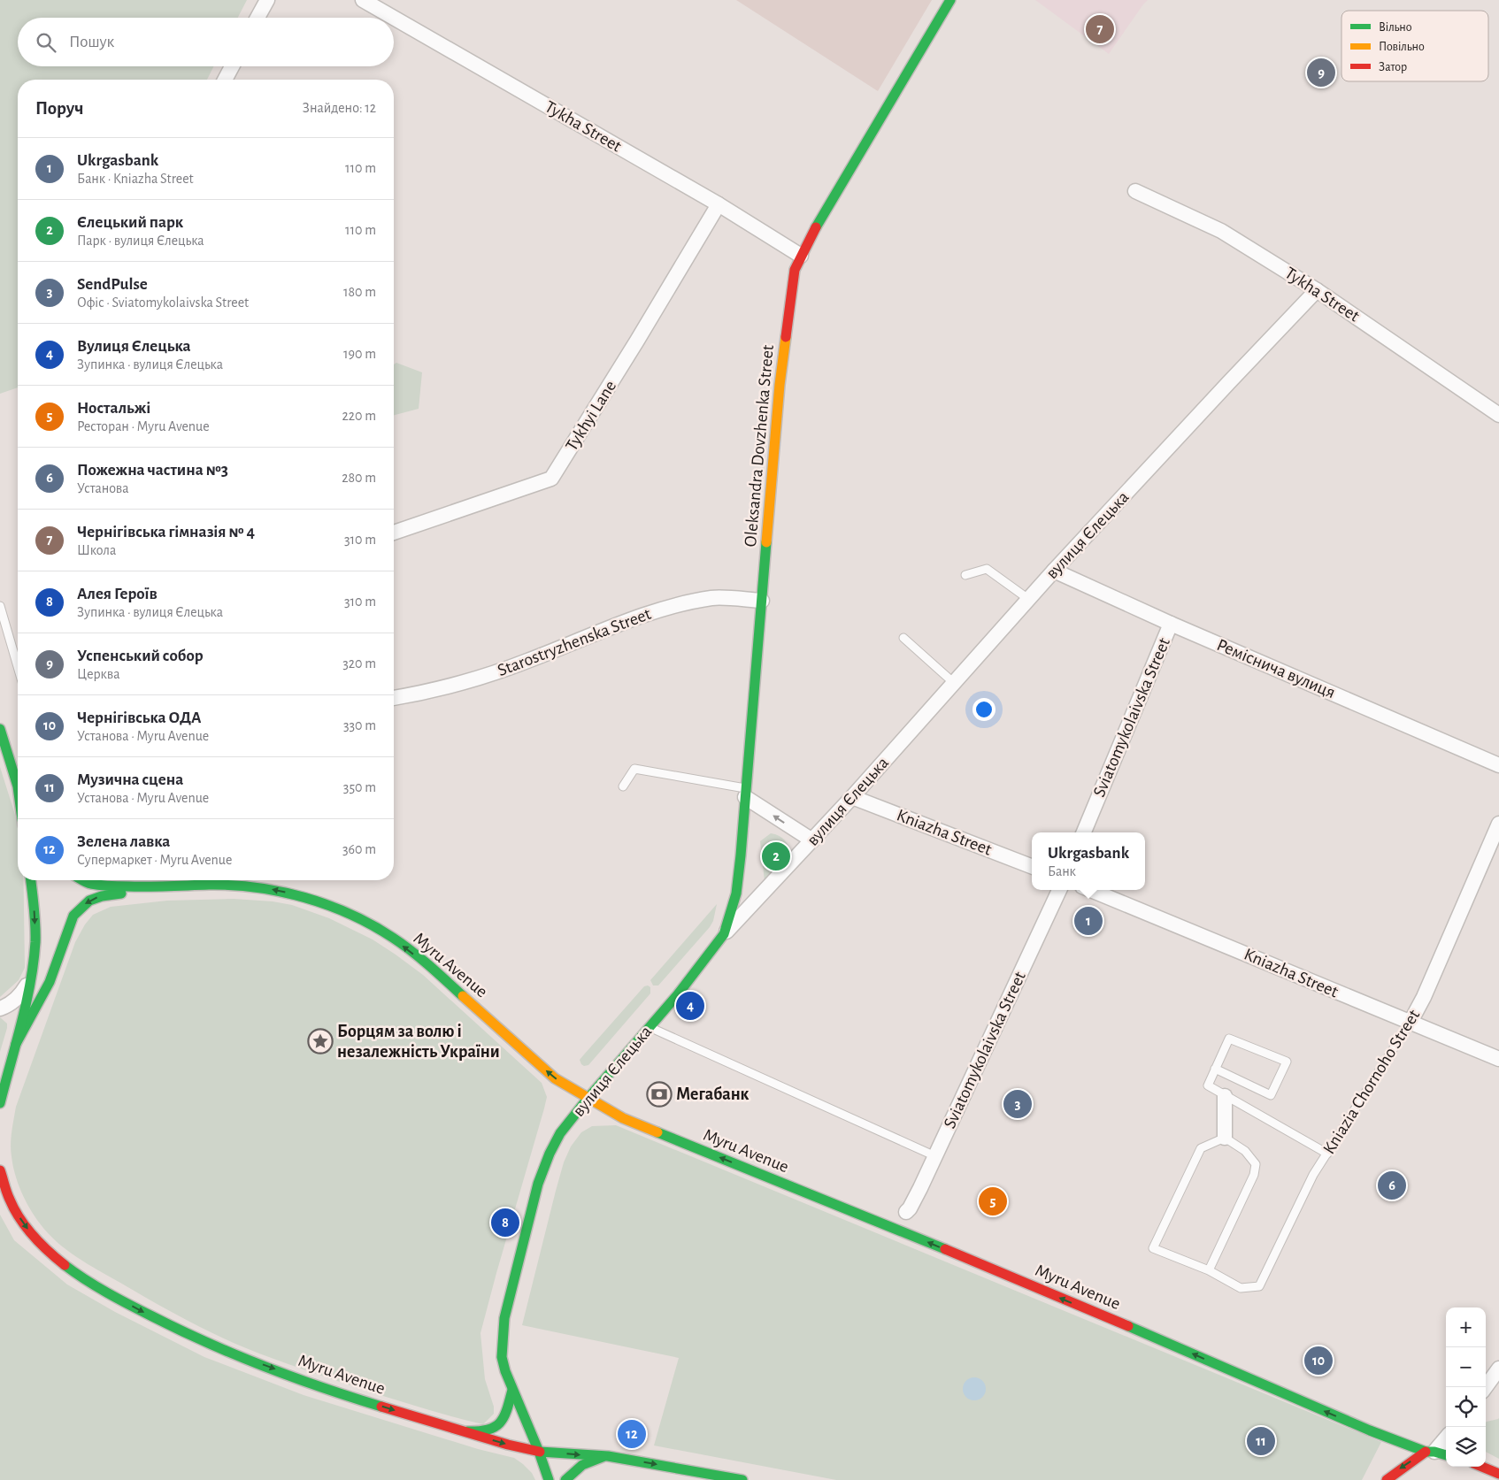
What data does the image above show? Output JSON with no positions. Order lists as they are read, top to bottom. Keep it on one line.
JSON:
{"streets":{"main road":["Oleksandra Dovzhenka Street","вулиця Єлецька","Myru Avenue"],"street":["Tykha Street","Tykhyi Lane","Starostryzhenska Street","Реміснича вулиця","Sviatomykolaivska Street","Kniazha Street","Kniazia Chornoho Street"]},"crossings":[["Tykha Street","Tykhyi Lane"],["Tykha Street","Oleksandra Dovzhenka Street"],["Tykha Street","вулиця Єлецька"],["Oleksandra Dovzhenka Street","вулиця Єлецька"],["Oleksandra Dovzhenka Street","Starostryzhenska Street"],["вулиця Єлецька","Реміснича вулиця"],["вулиця Єлецька","Kniazha Street"],["вулиця Єлецька","Myru Avenue"],["Реміснича вулиця","Sviatomykolaivska Street"],["Kniazha Street","Kniazia Chornoho Street"]],"places":{"place":["Борцям за волю і незалежність України"],"bank":["Мегабанк"]},"legend":["Вільно","Повільно","Затор"],"page":{"pins":["7","9","2","1","4","3","6","5","8","10","12","11"],"search":"Пошук","heading":["Поруч","Знайдено: 12"],"list":[{"mark":"1","name":"Ukrgasbank","note":"Банк · Kniazha Street","value":"110 m"},{"mark":"2","name":"Єлецький парк","note":"Парк · вулиця Єлецька","value":"110 m"},{"mark":"3","name":"SendPulse","note":"Офіс · Sviatomykolaivska Street","value":"180 m"},{"mark":"4","name":"Вулиця Єлецька","note":"Зупинка · вулиця Єлецька","value":"190 m"},{"mark":"5","name":"Ностальжі","note":"Ресторан · Myru Avenue","value":"220 m"},{"mark":"6","name":"Пожежна частина №3","note":"Установа","value":"280 m"},{"mark":"7","name":"Чернігівська гімназія № 4","note":"Школа","value":"310 m"},{"mark":"8","name":"Алея Героїв","note":"Зупинка · вулиця Єлецька","value":"310 m"},{"mark":"9","name":"Успенський собор","note":"Церква","value":"320 m"},{"mark":"10","name":"Чернігівська ОДА","note":"Установа · Myru Avenue","value":"330 m"},{"mark":"11","name":"Музична сцена","note":"Установа · Myru Avenue","value":"350 m"},{"mark":"12","name":"Зелена лавка","note":"Супермаркет · Myru Avenue","value":"360 m"}],"popup":["Ukrgasbank","Банк"],"map_buttons":["+","−"]}}
